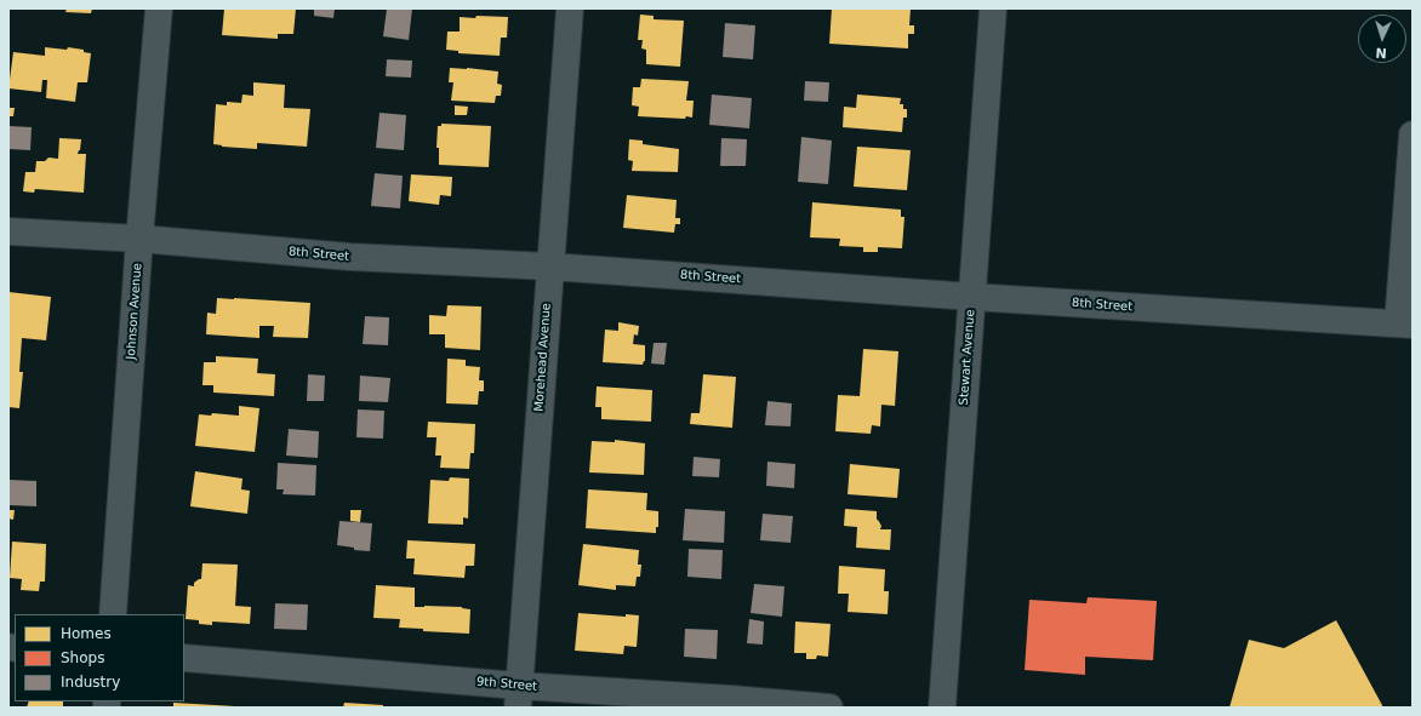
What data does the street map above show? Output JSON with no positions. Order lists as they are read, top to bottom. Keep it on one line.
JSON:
{"streets":{"street":["8th Street","Johnson Avenue","Morehead Avenue","Stewart Avenue","9th Street"]},"crossings":[["8th Street","Johnson Avenue"],["8th Street","Morehead Avenue"],["8th Street","Stewart Avenue"],["Morehead Avenue","9th Street"]],"legend":["Homes","Shops","Industry"],"north":"bottom"}
